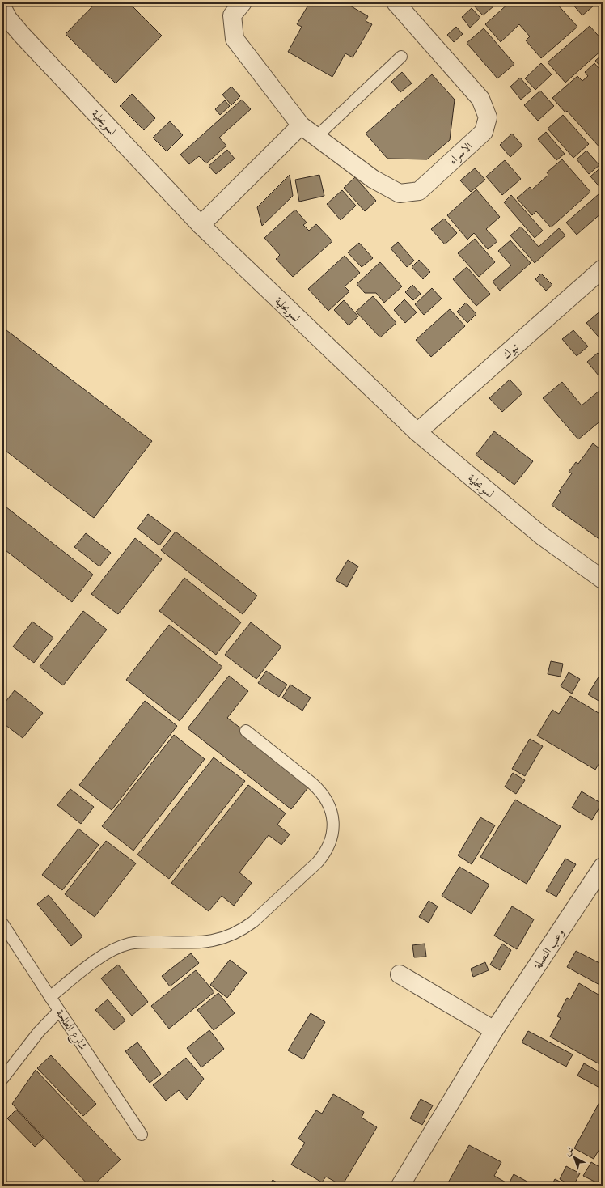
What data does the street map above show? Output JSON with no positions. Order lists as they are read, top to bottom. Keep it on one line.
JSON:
{"streets":{"street":["لسويحلية","الاسراء","تبوك","وعب النصلة"],"lane":["شارع الطلحة"]},"crossings":[["لسويحلية","تبوك"]],"north":"top left"}
